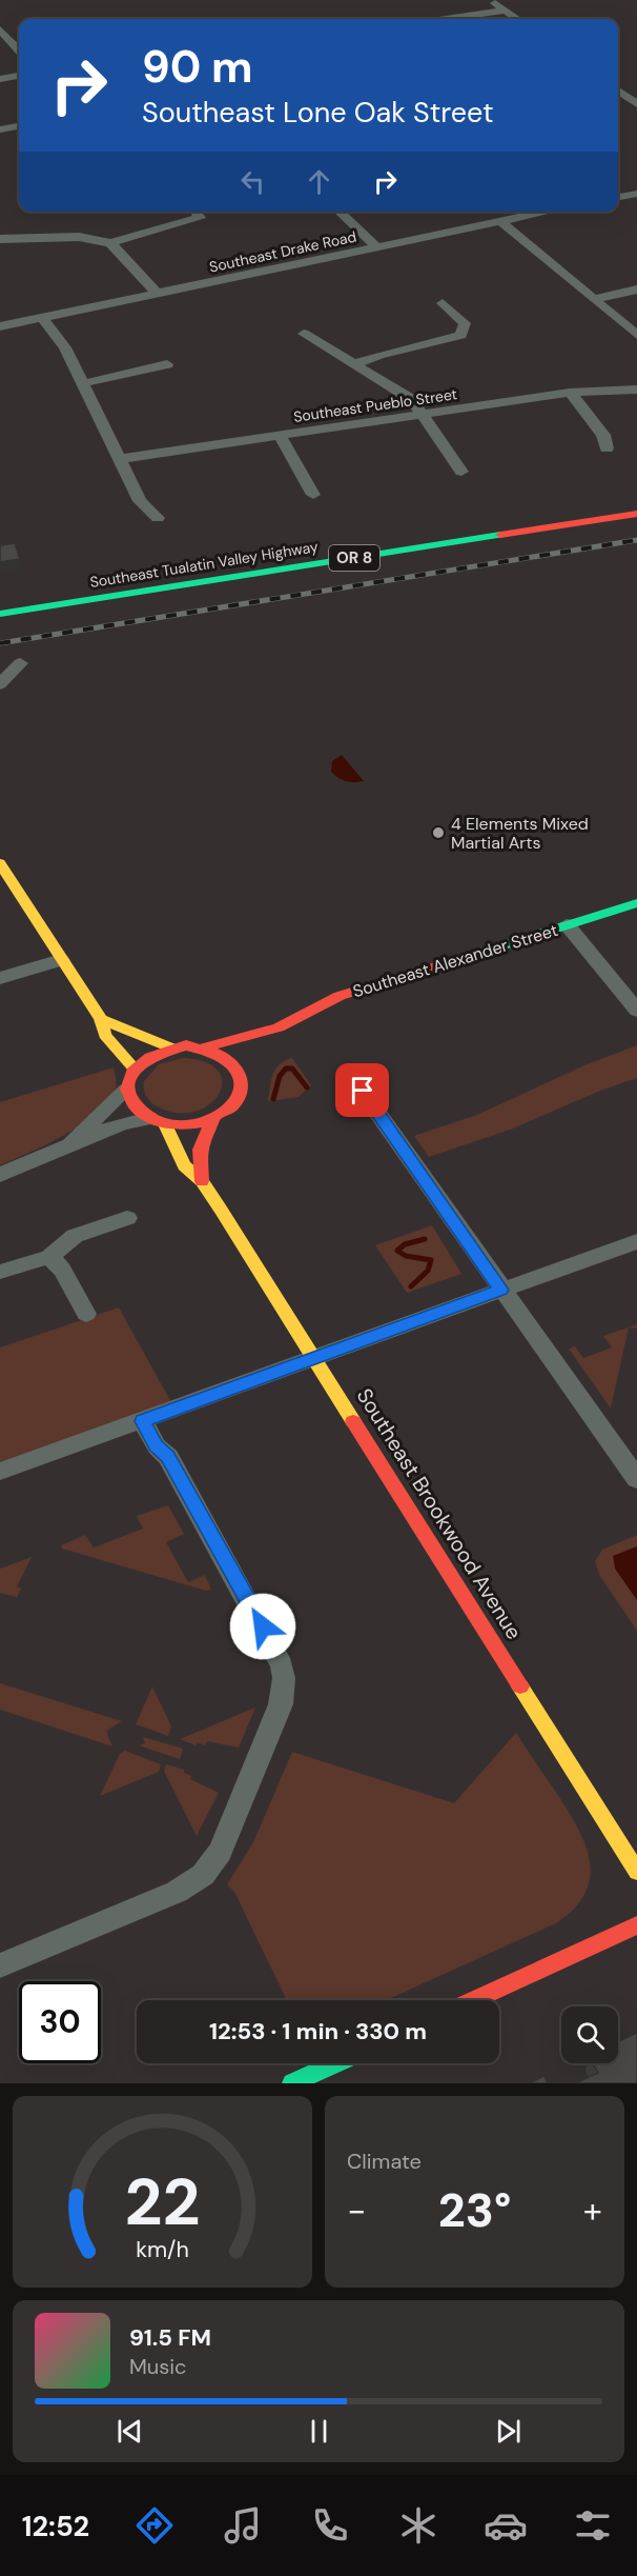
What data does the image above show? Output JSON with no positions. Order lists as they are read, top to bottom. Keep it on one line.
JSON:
{"streets":{"street":["Southeast Drake Road","Southeast Pueblo Street","OR 8","Southeast Tualatin Valley Highway","Southeast Alexander Street","Southeast Brookwood Avenue"]},"crossings":[["Southeast Alexander Street","Southeast Brookwood Avenue"]],"places":["4 Elements Mixed Martial Arts"],"page":{"turn":["90 m","Southeast Lone Oak Street"],"limit":"30","trip":"12:53 · 1 min · 330 m","tile":"Climate","heat":["−","23°","+"],"song":["91.5 FM","Music"],"tabs":"12:52","gauge":["22","km/h"]}}
